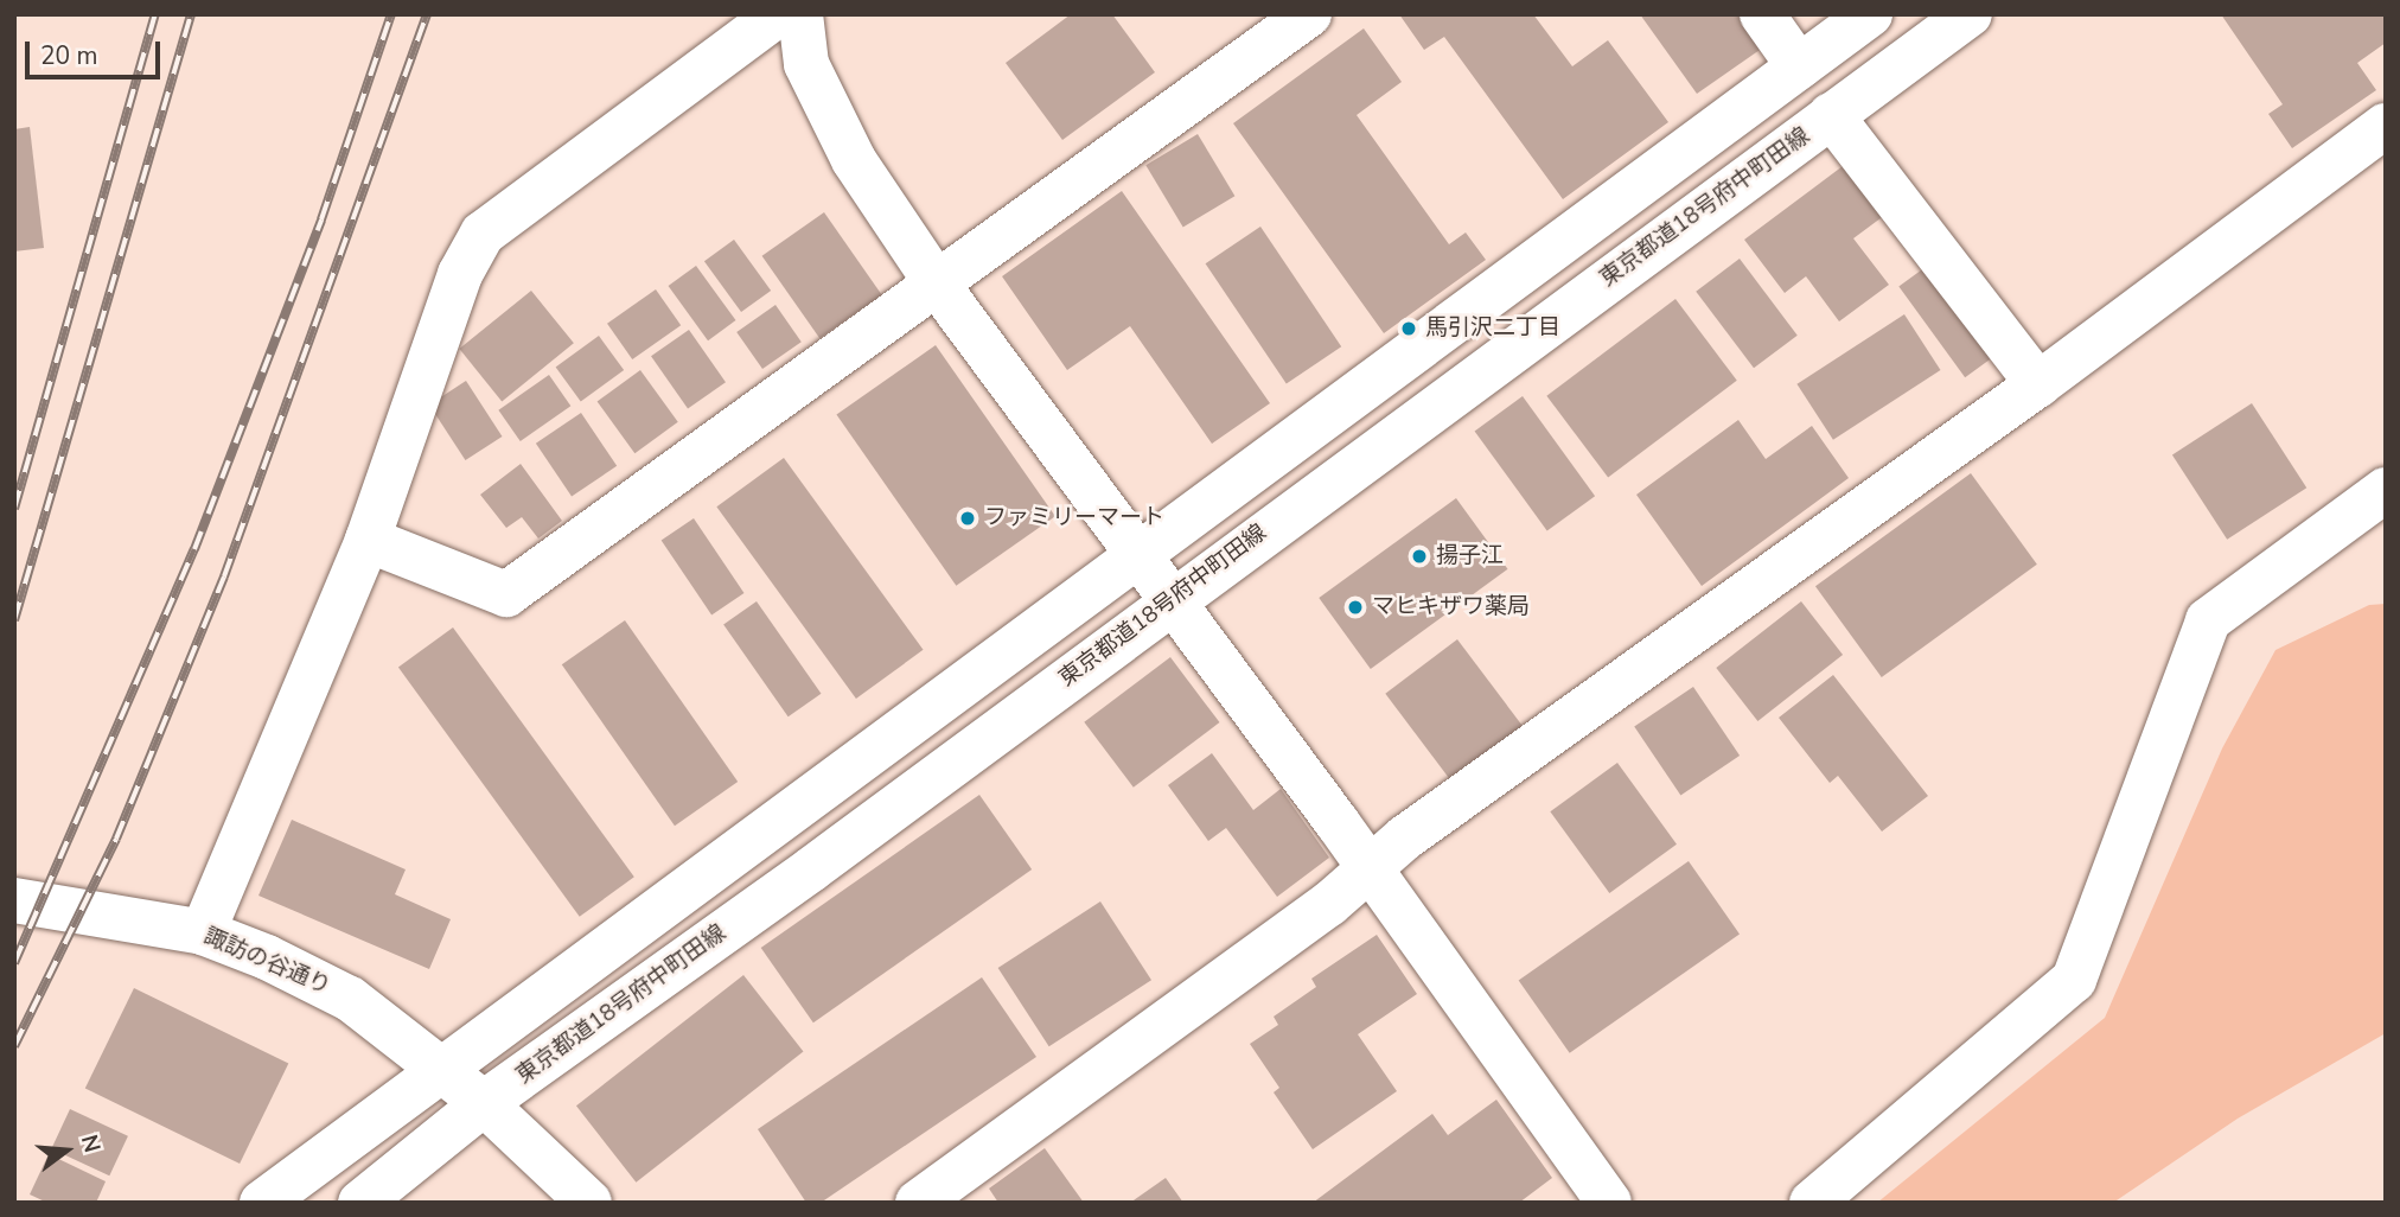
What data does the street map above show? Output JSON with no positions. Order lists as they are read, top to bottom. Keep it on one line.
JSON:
{"streets":{"street":["東京都道18号府中町田線","諏訪の谷通り"]},"crossings":[["東京都道18号府中町田線","諏訪の谷通り"]],"places":["馬引沢二丁目","ファミリーマート","揚子江","マヒキザワ薬局"],"scale_bar":"20 m","north":"right"}
